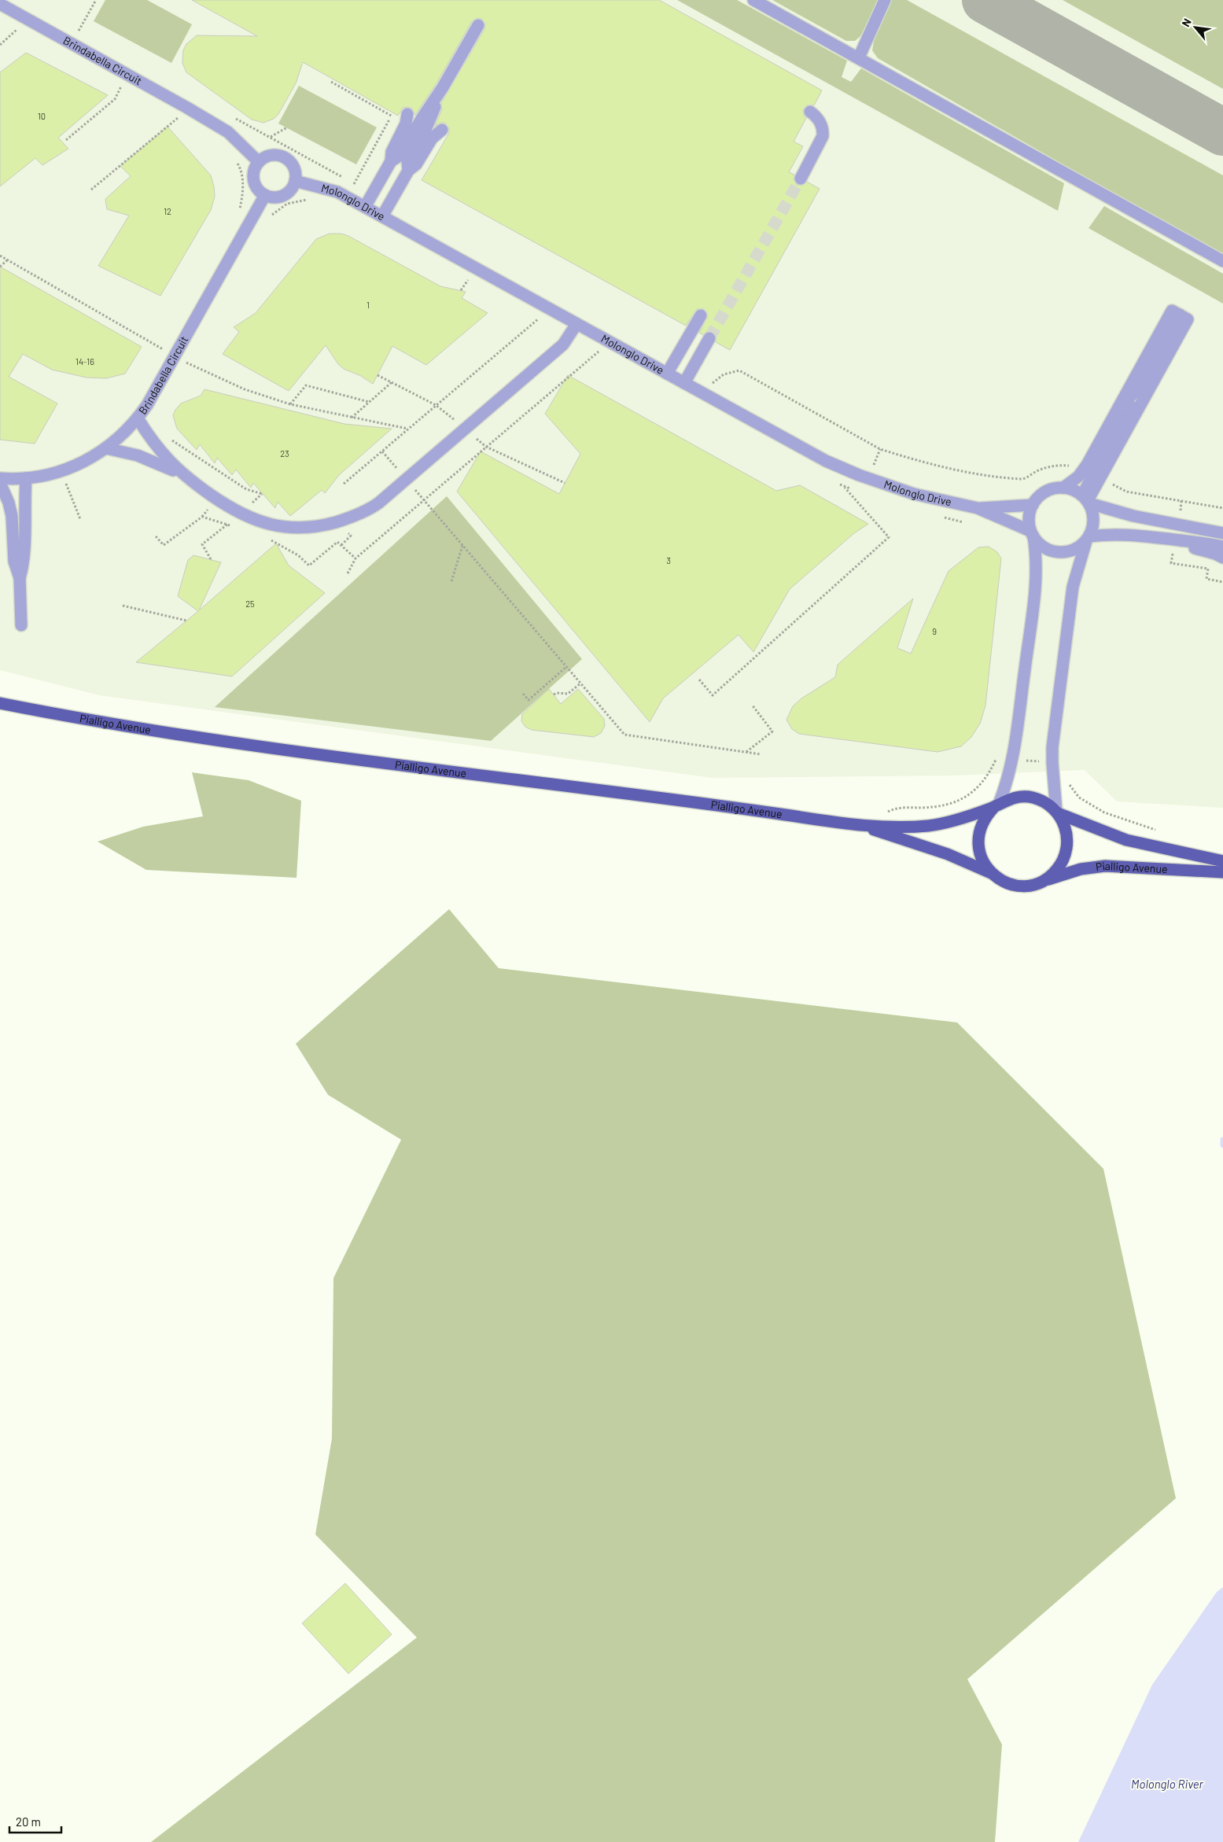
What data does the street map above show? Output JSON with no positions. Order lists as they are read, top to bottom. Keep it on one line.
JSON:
{"streets":{"main road":["Pialligo Avenue"],"street":["Brindabella Circuit","Molonglo Drive"]},"crossings":[["Brindabella Circuit","Molonglo Drive"]],"water":["Molonglo River"],"house_numbers":["10","12","1","14-16","23","3","25","9"],"scale_bar":"20 m","north":"top left"}
